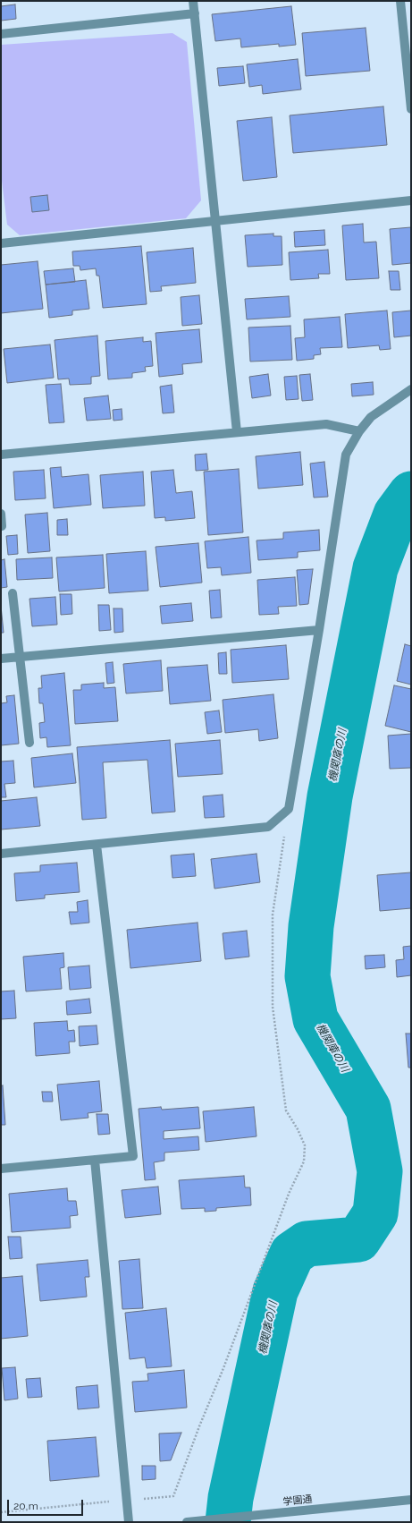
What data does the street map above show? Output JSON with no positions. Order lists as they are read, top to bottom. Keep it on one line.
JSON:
{"streets":{"street":["学園通"]},"water":["機関庫の川"],"scale_bar":"20 m"}
